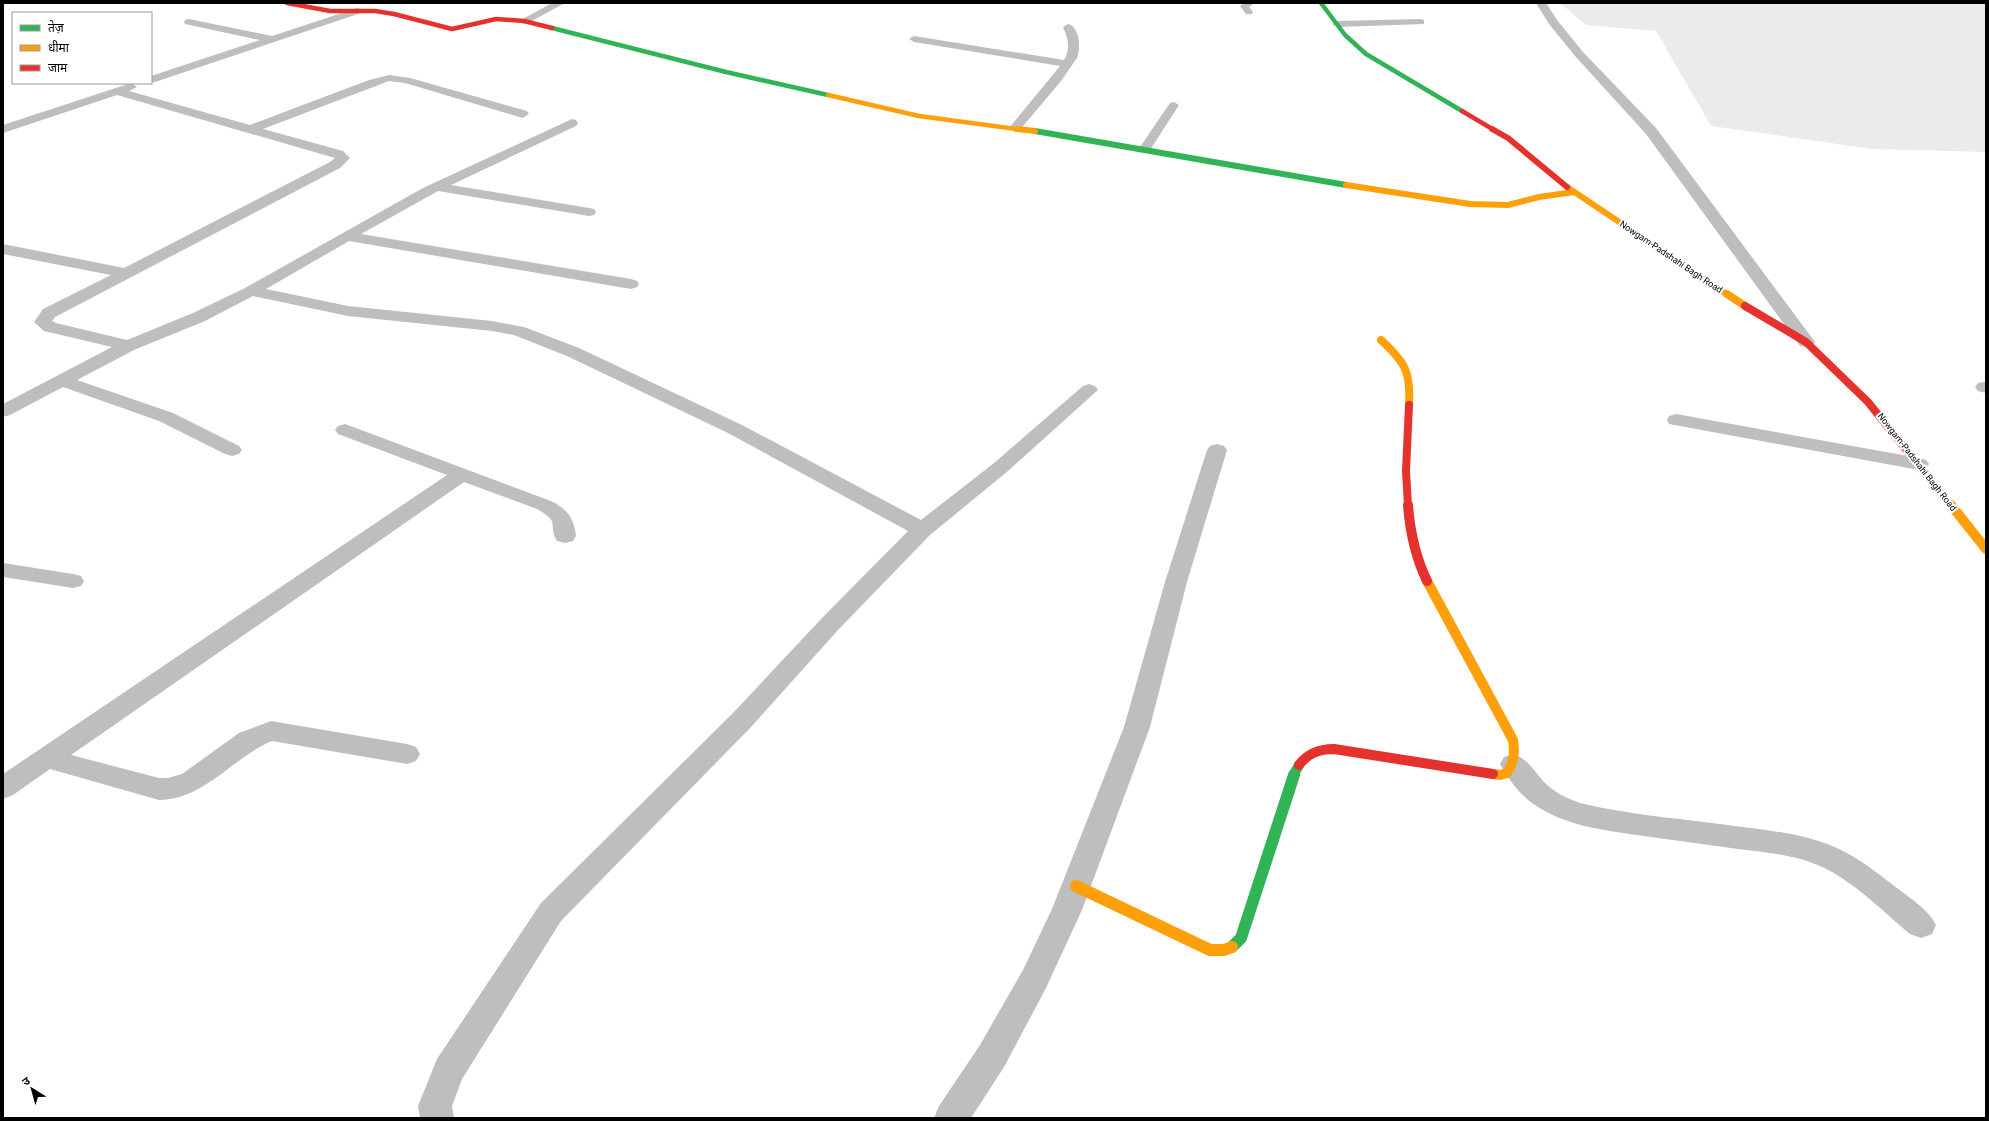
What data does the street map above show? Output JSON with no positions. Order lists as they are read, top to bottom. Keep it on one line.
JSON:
{"streets":{"street":["Nowgam-Padshahi Bagh Road"]},"legend":["तेज़","धीमा","जाम"],"north":"top left"}
